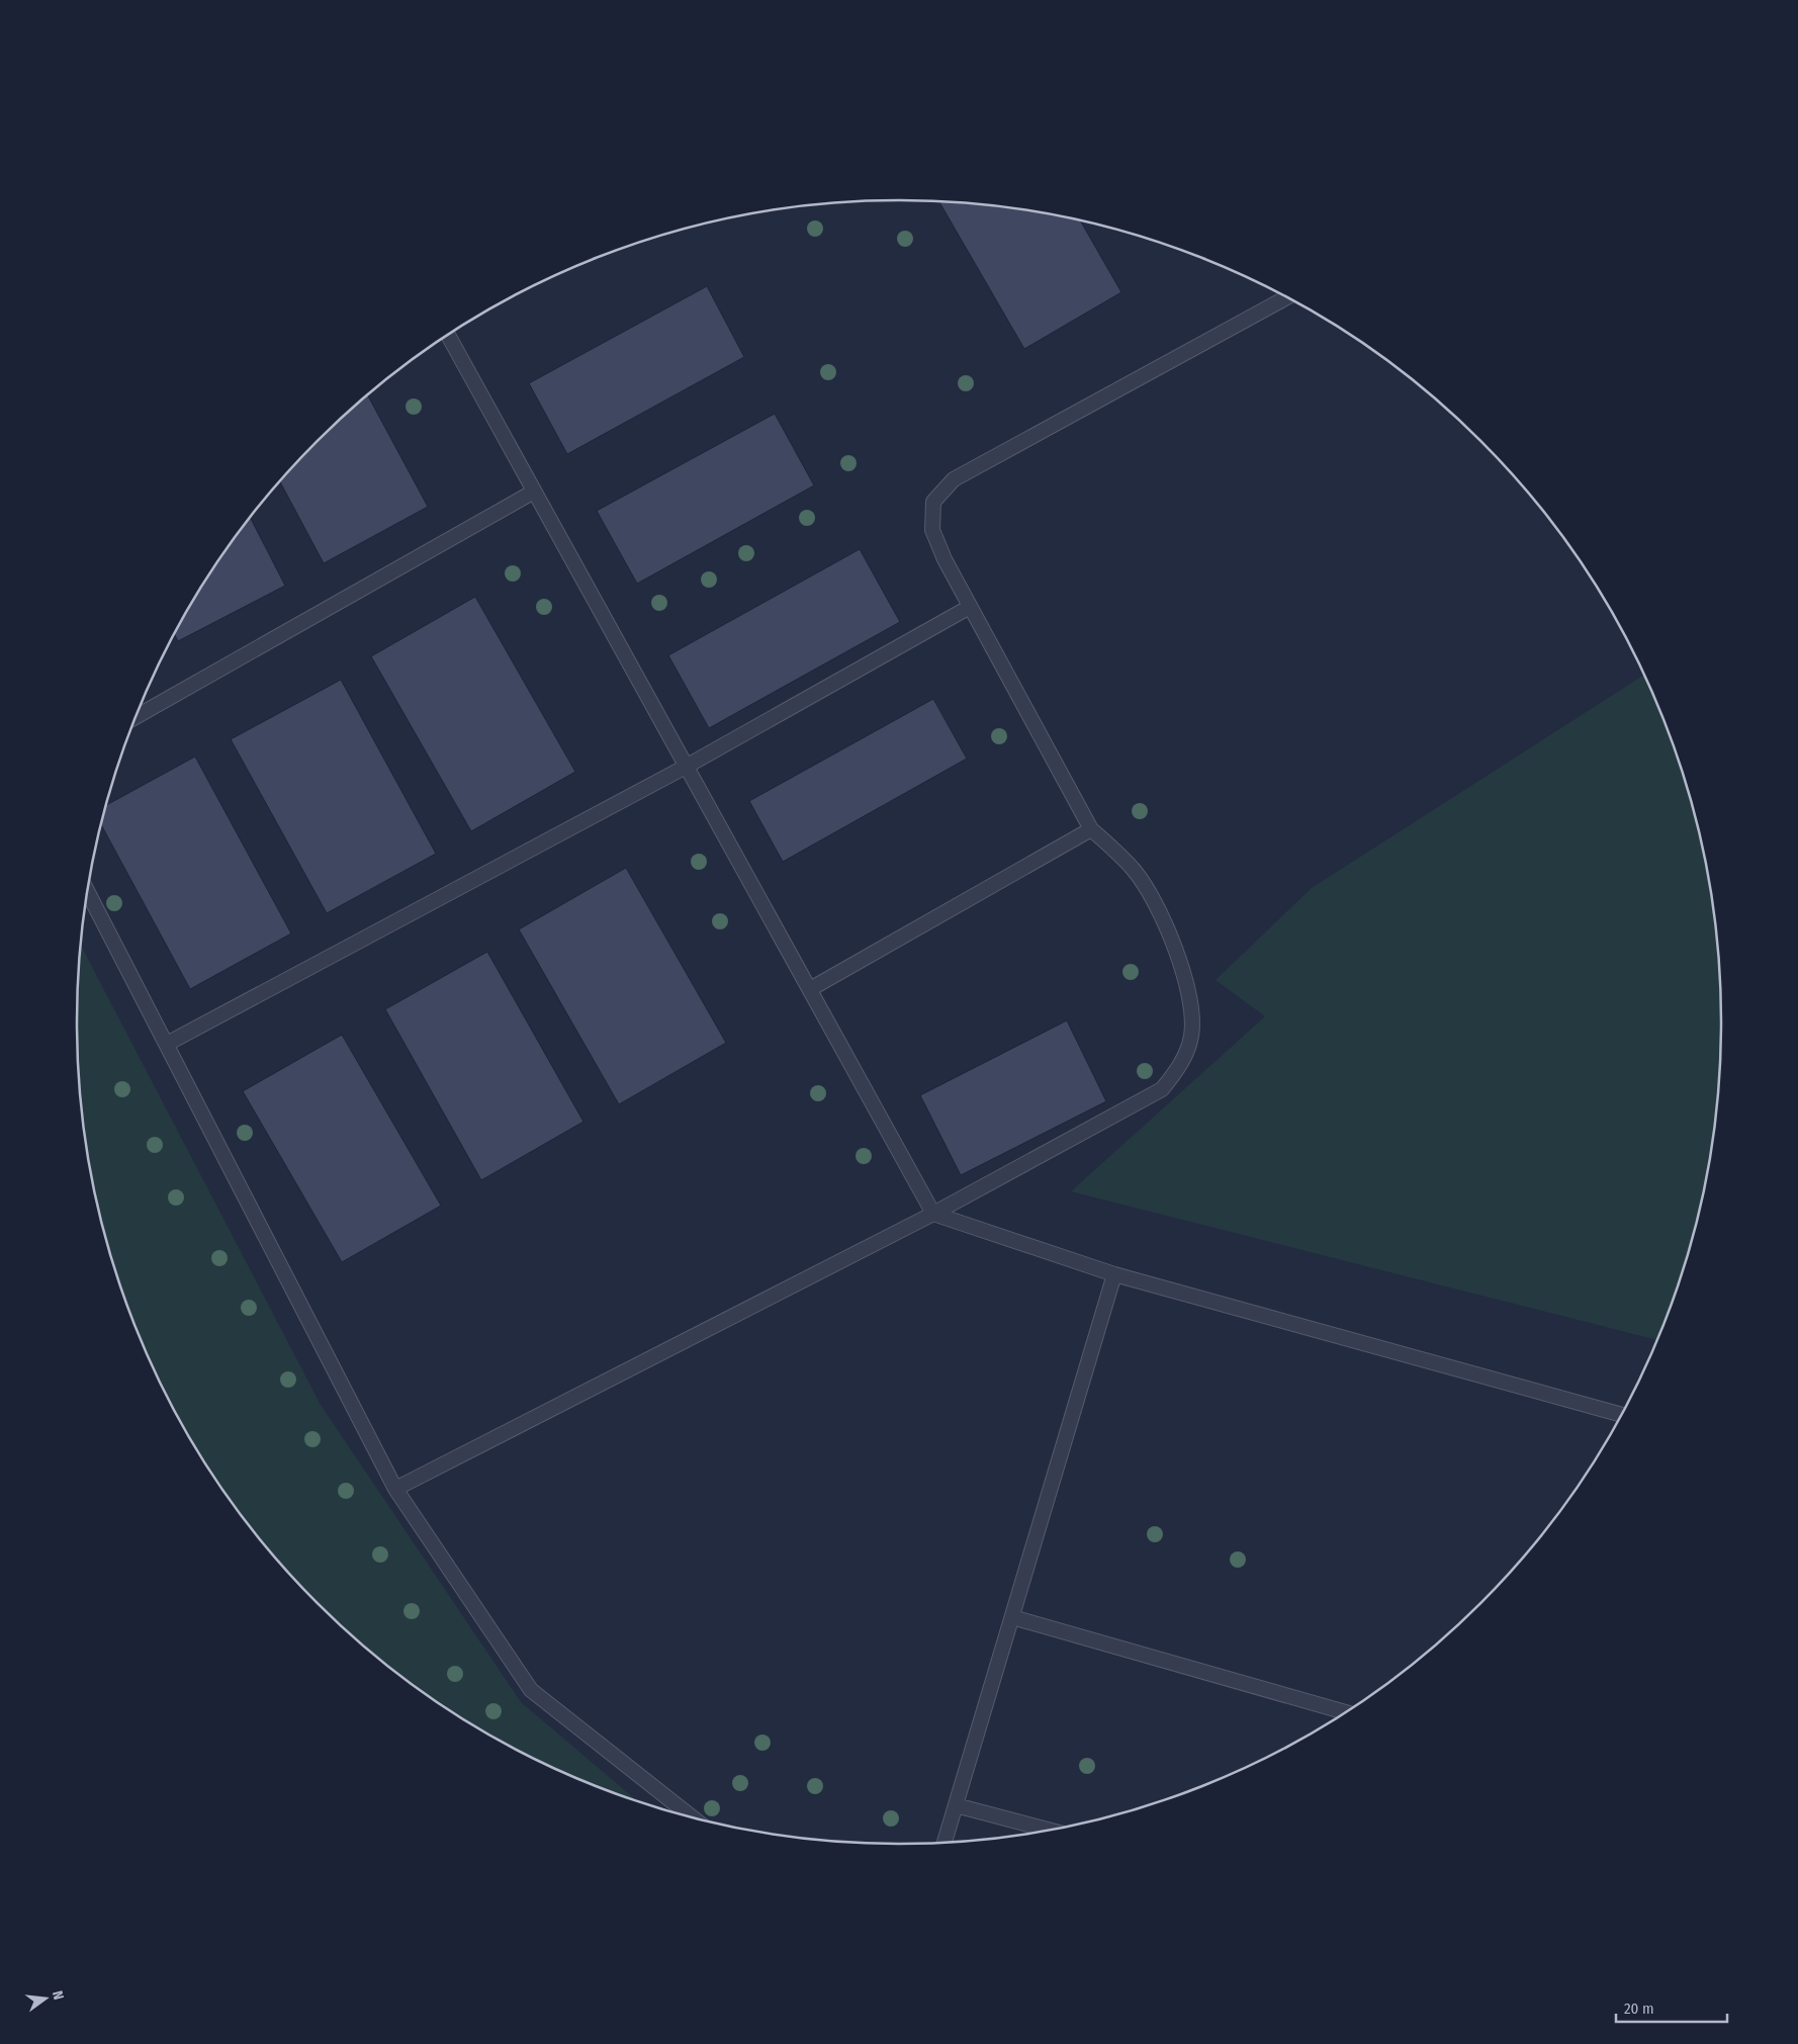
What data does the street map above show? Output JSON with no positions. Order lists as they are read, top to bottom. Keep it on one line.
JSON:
{"scale_bar":"20 m","north":"right"}
